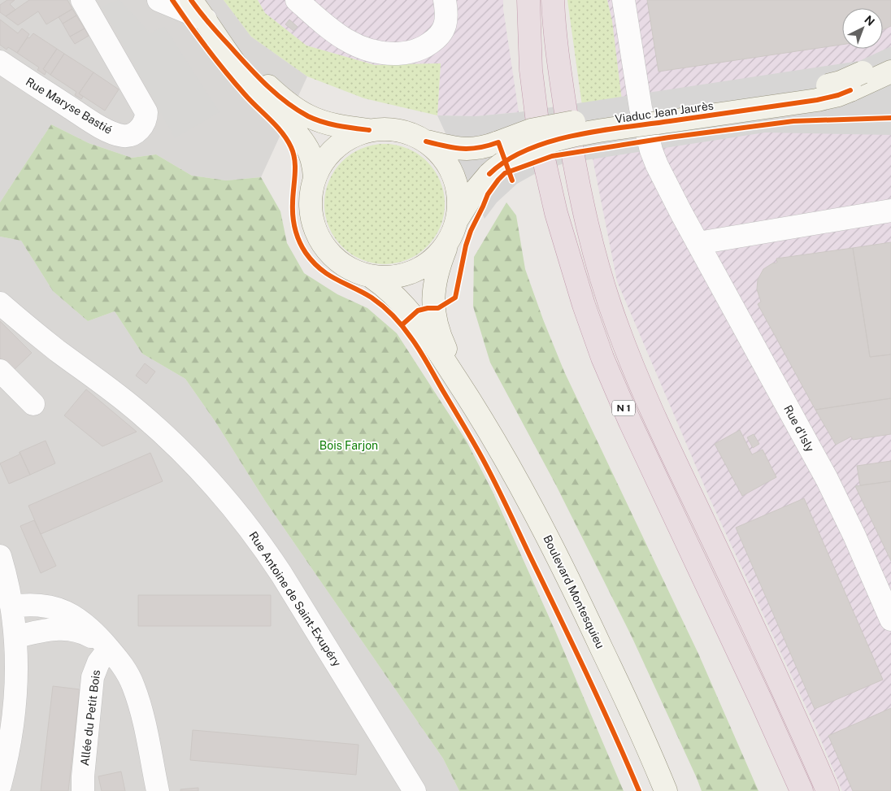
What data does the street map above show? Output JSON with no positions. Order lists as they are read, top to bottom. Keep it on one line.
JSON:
{"streets":{"highway":["N 1"],"main road":["Viaduc Jean Jaurès","Boulevard Montesquieu"],"street":["Rue Maryse Bastié","Rue d'Isly","Rue Antoine de Saint-Exupéry","Allée du Petit Bois"]},"crossings":[["Viaduc Jean Jaurès","Boulevard Montesquieu"]],"parks":["Bois Farjon"],"north":"top right"}
